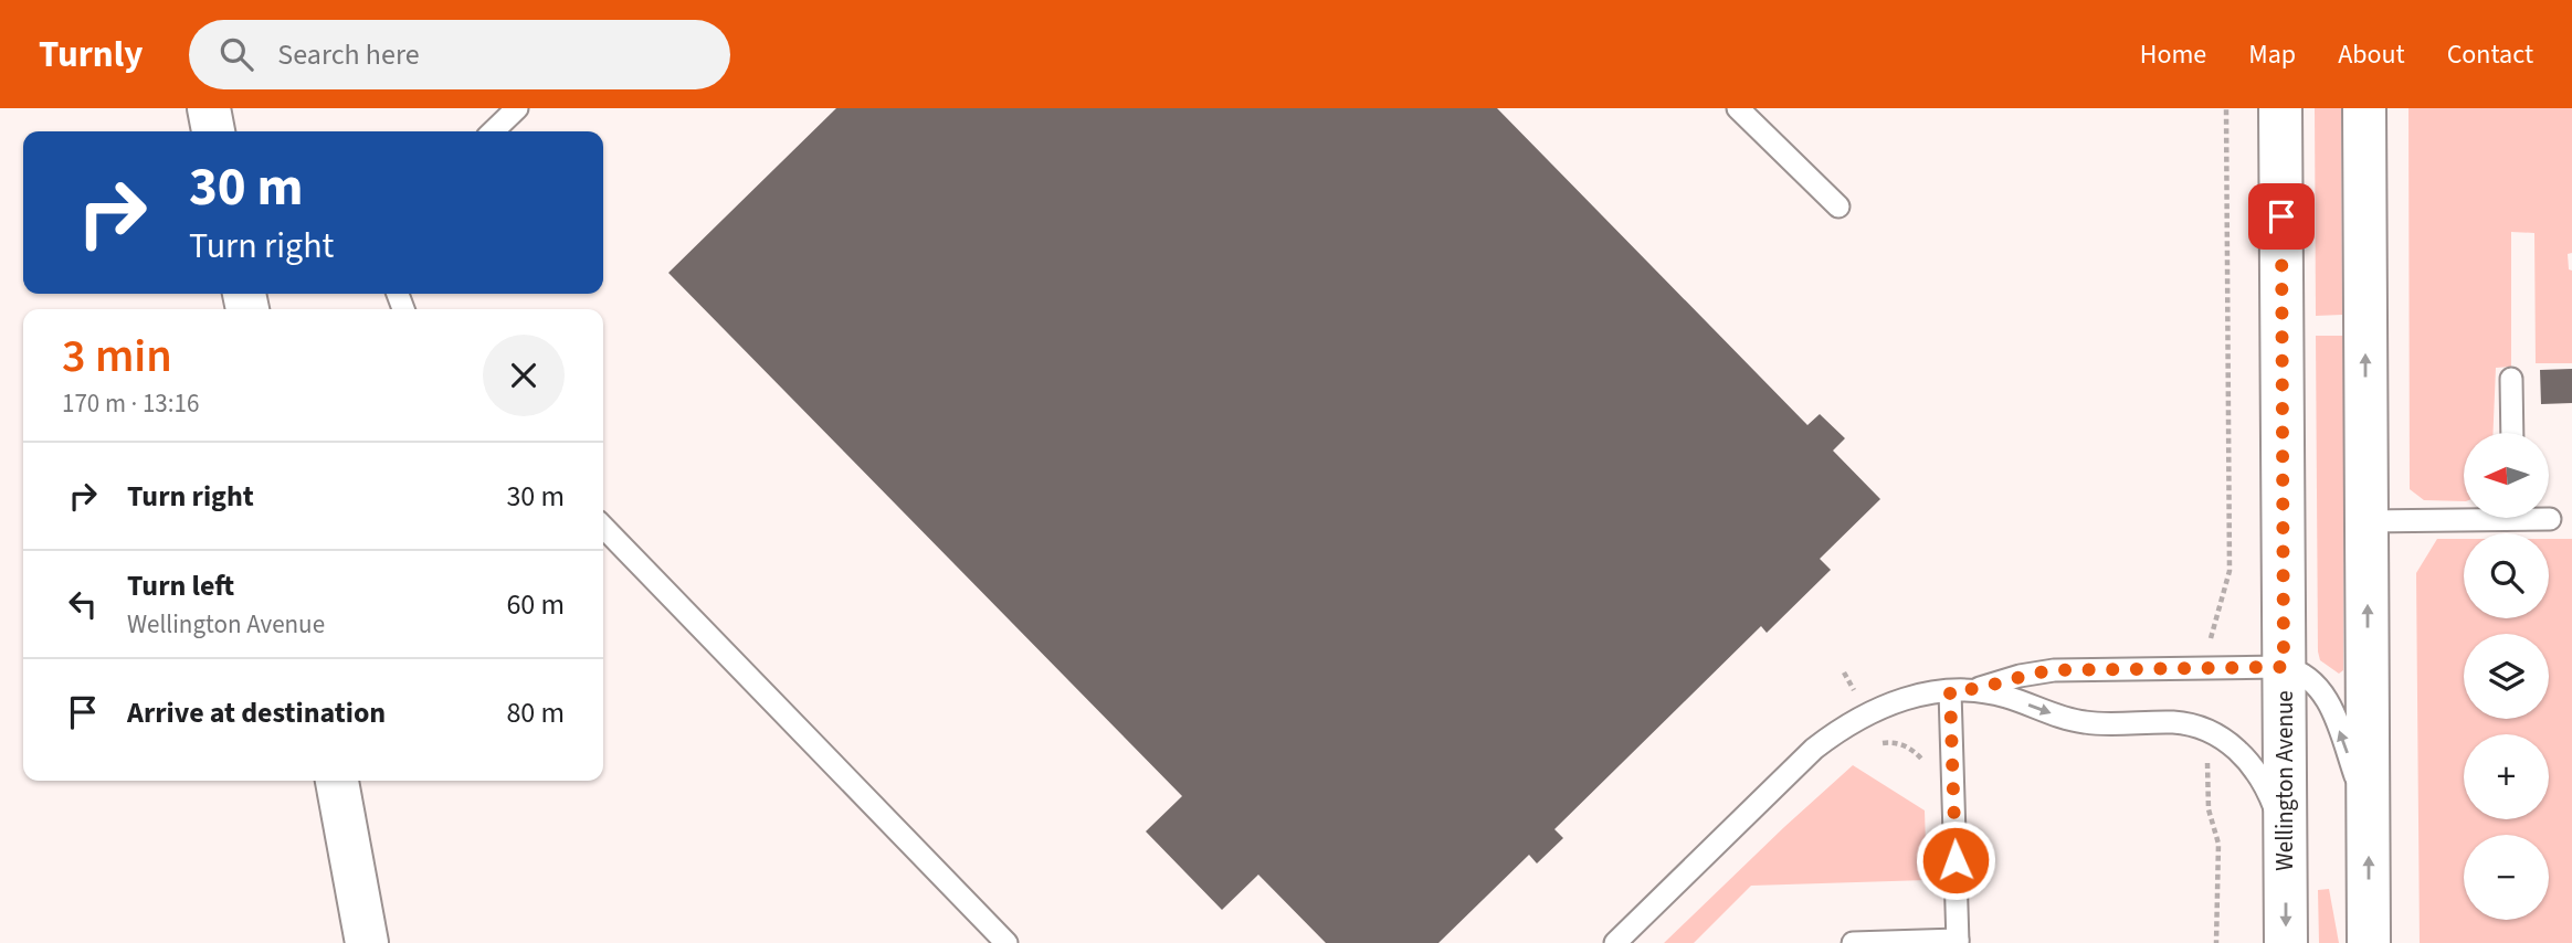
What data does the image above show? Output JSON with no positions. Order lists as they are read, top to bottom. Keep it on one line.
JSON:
{"streets":{"main road":["Wellington Avenue"]},"north":"left","page":{"header":"Turnly","search":"Search here","nav":["Home","Map","About","Contact"],"turn":["30 m","Turn right"],"heading":["3 min","170 m · 13:16"],"map_buttons":["+","−"],"list":[{"name":"Turn right","value":"30 m"},{"name":"Turn left","note":"Wellington Avenue","value":"60 m"},{"name":"Arrive at destination","value":"80 m"}]}}
